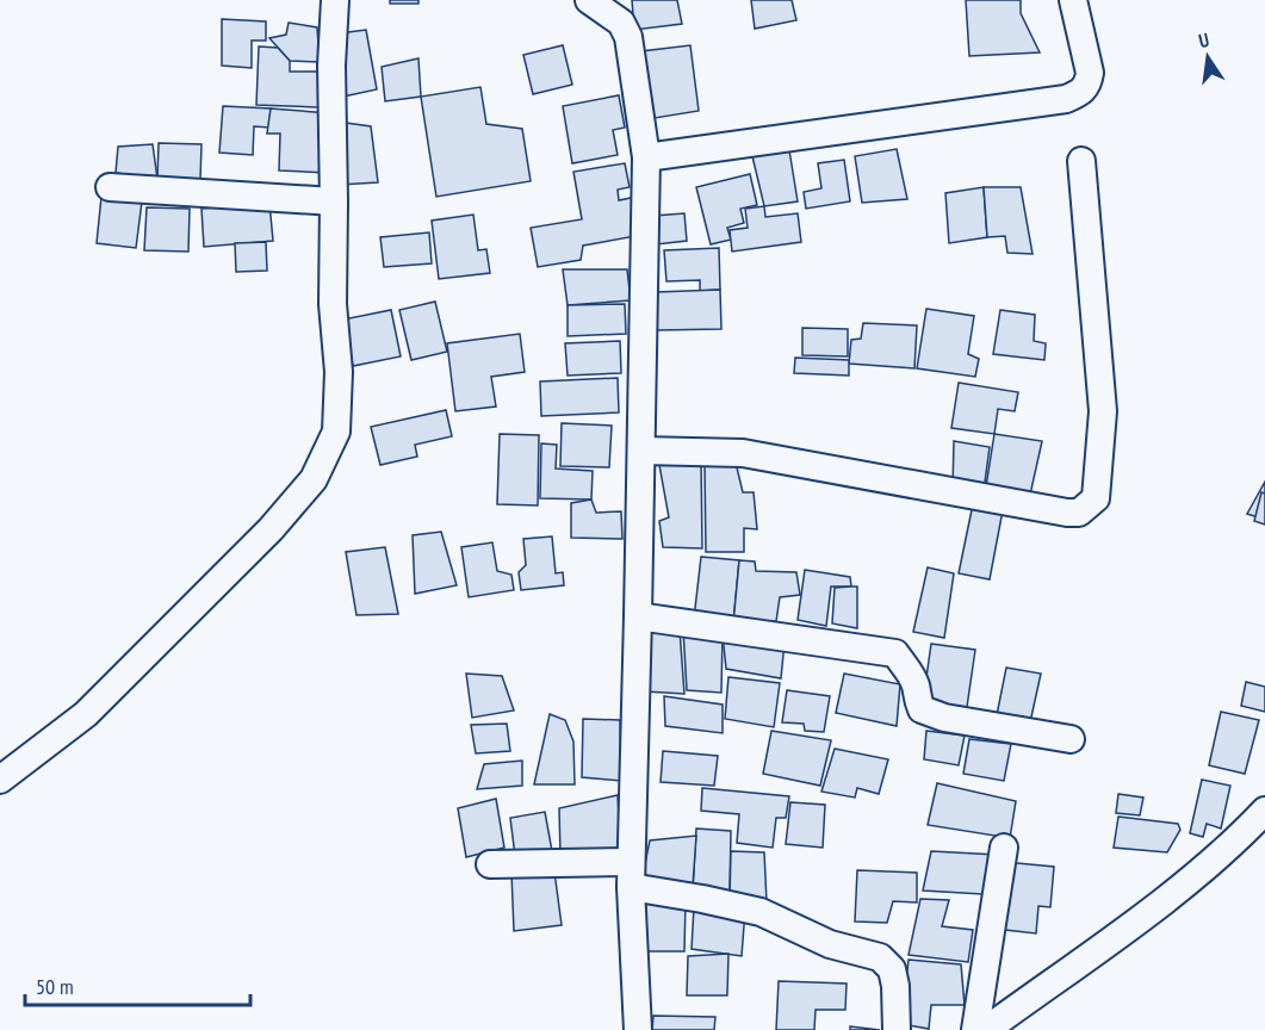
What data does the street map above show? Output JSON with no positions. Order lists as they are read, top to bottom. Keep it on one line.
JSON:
{"scale_bar":"50 m","north":"top"}
